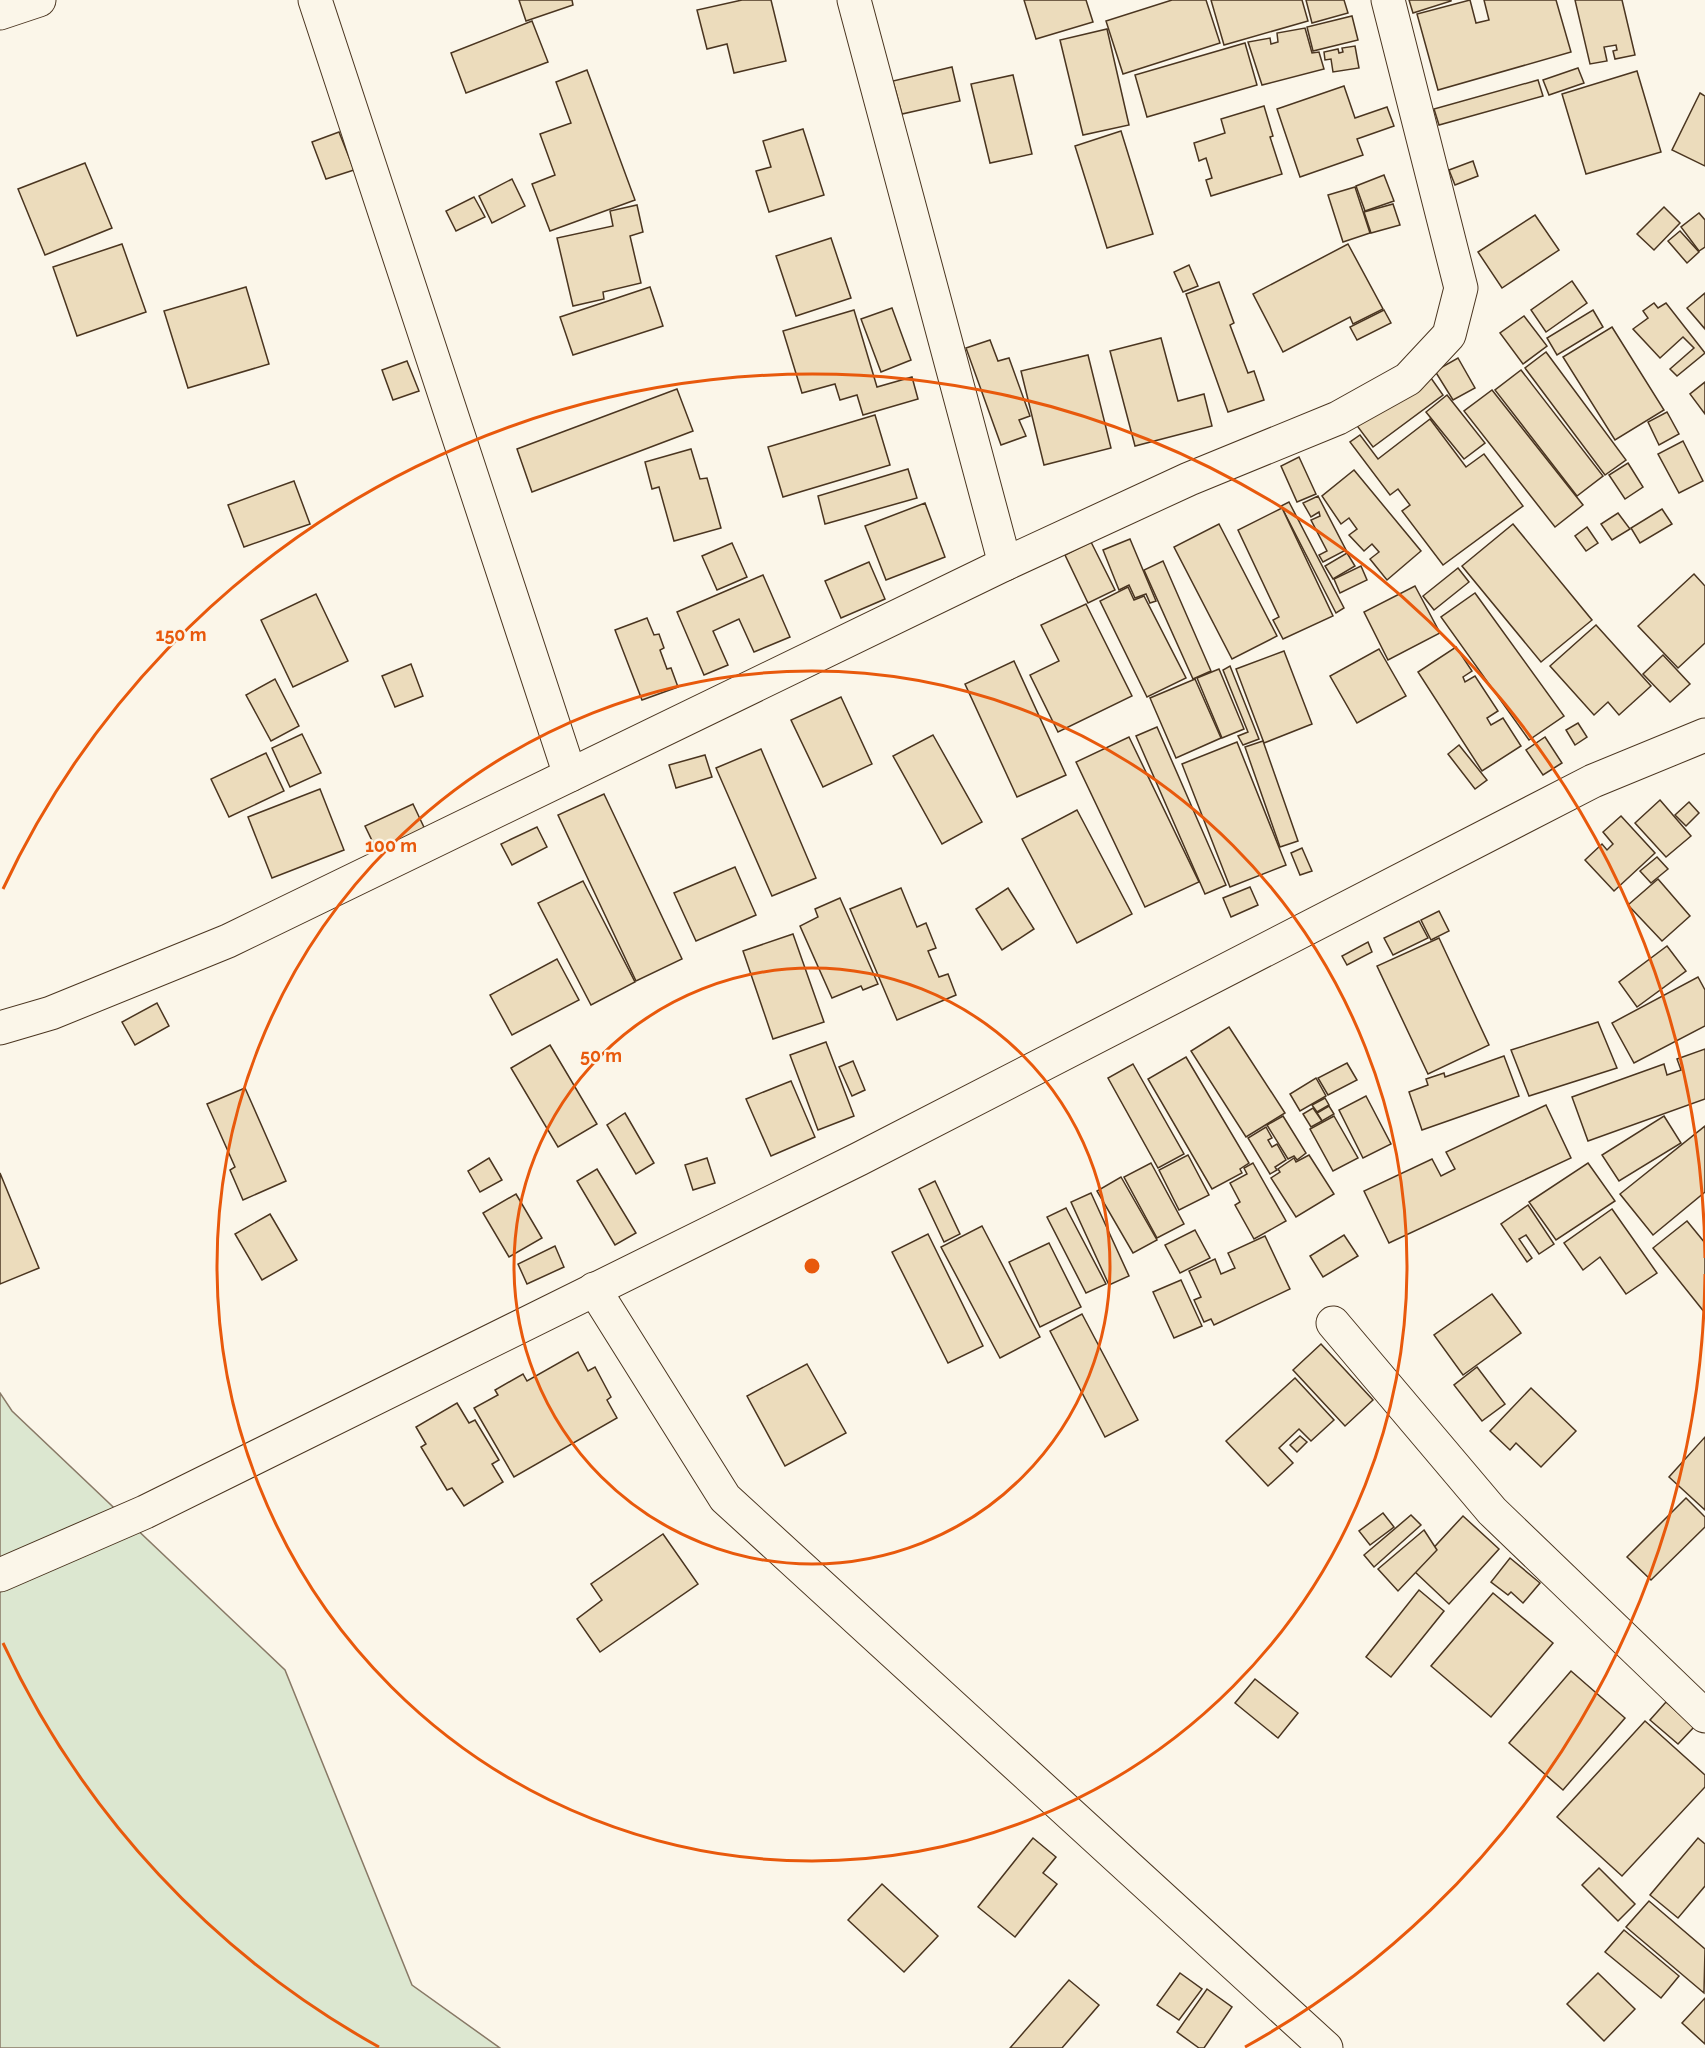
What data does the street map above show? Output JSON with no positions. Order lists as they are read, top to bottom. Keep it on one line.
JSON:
{"rings":["150 m","100 m","50 m"]}
